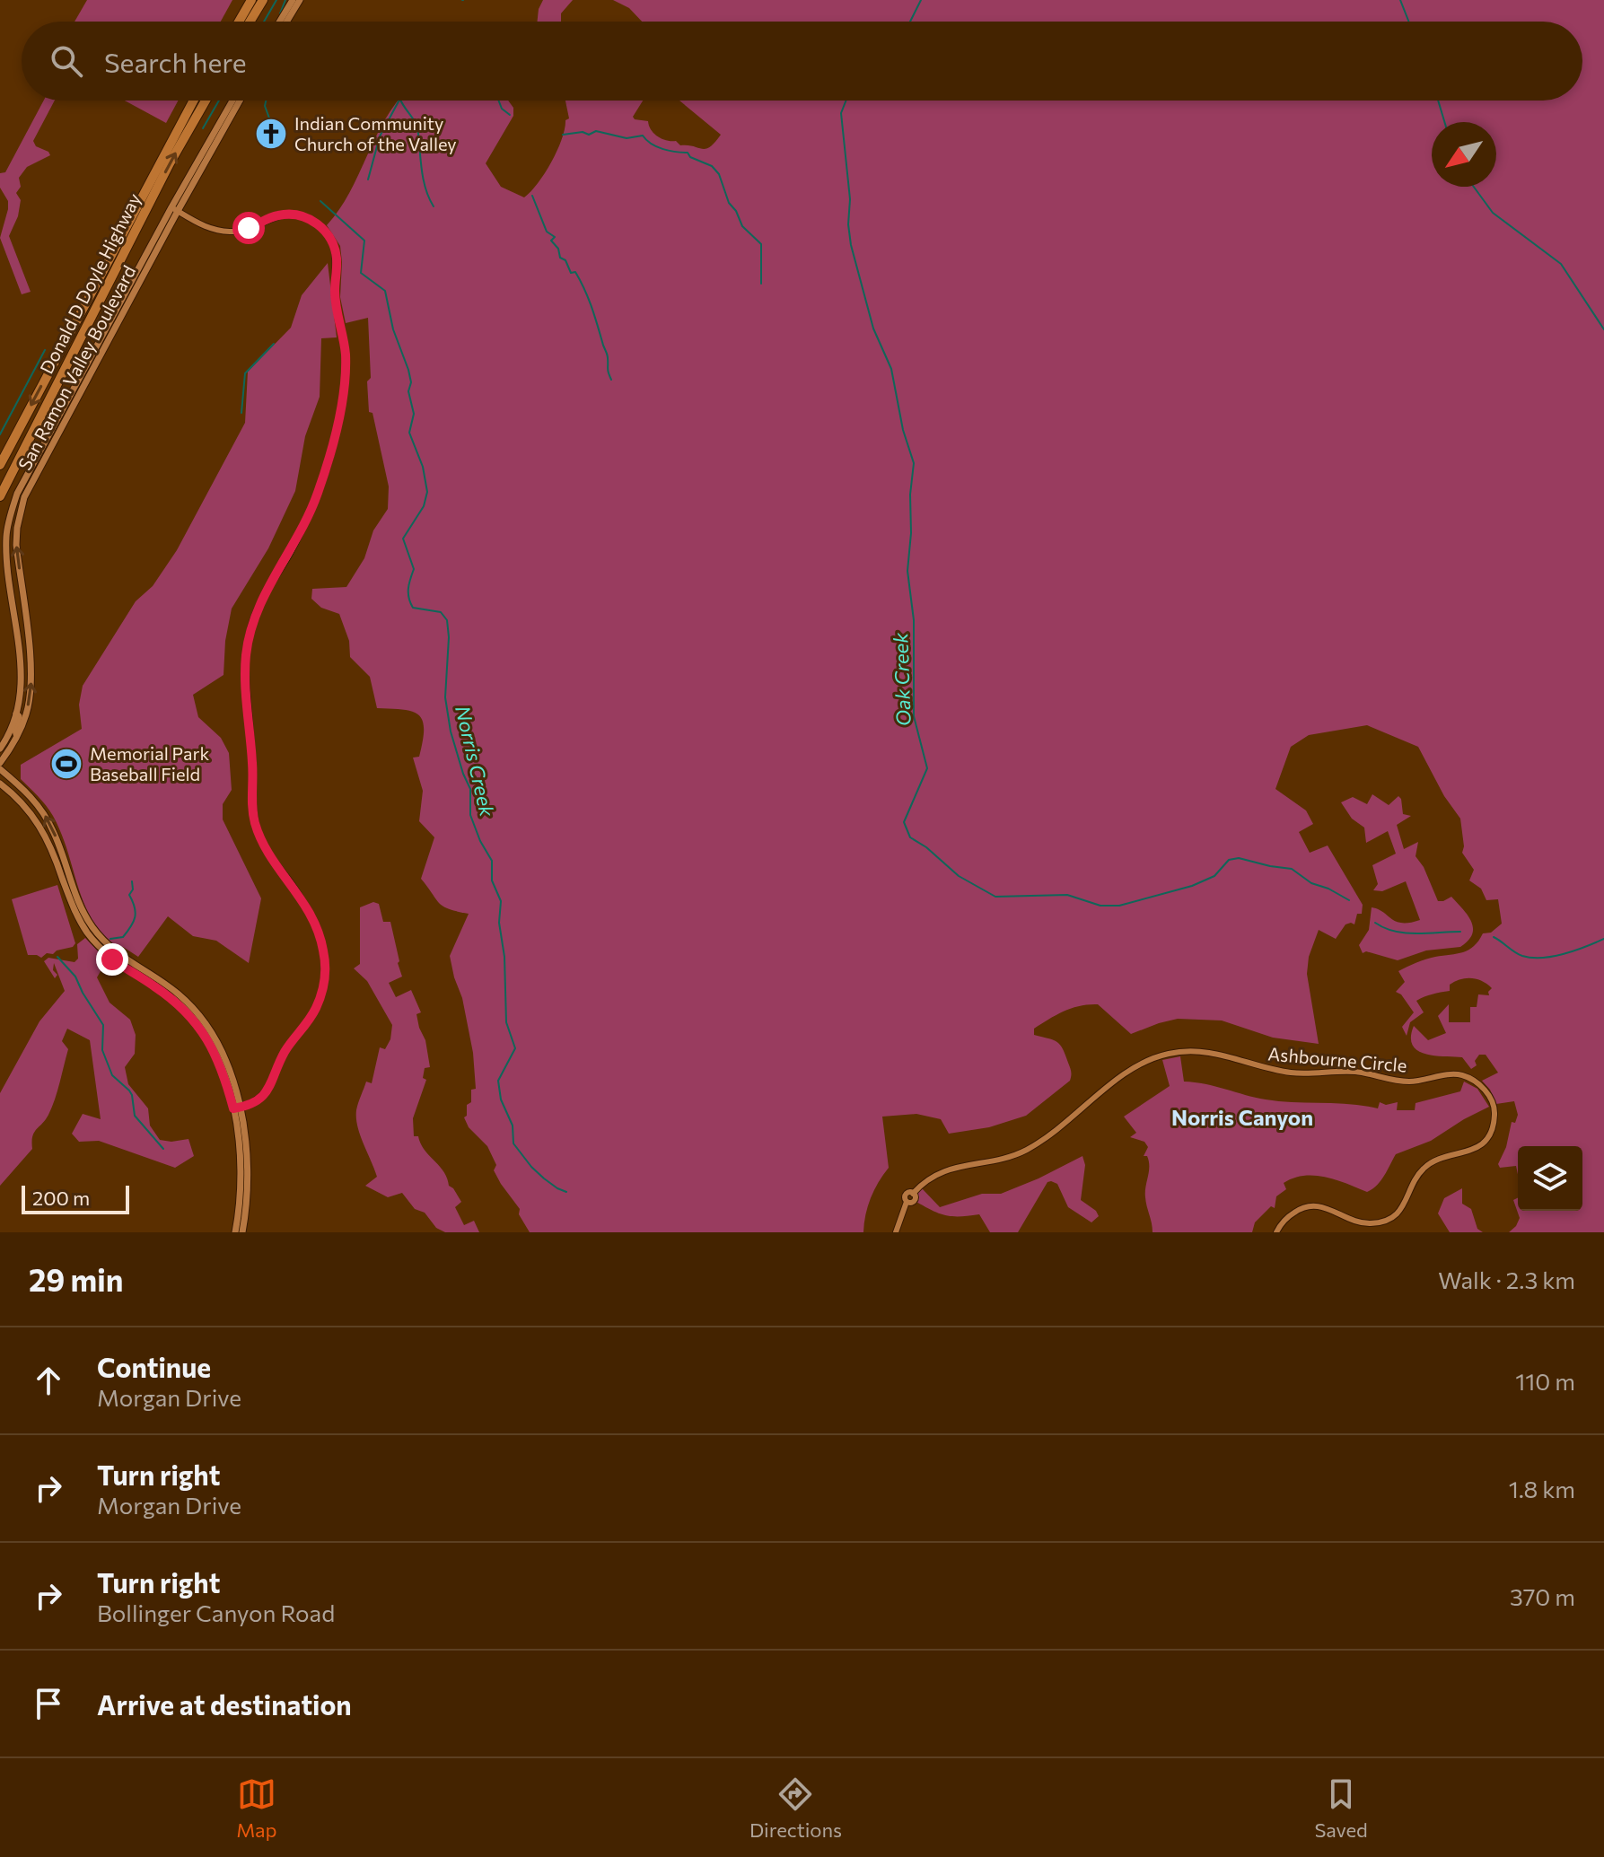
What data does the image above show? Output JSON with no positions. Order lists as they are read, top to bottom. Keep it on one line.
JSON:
{"streets":{"highway":["Donald D Doyle Highway"],"main road":["San Ramon Valley Boulevard"],"street":["Ashbourne Circle"]},"districts":["Norris Canyon"],"water":["Oak Creek","Norris Creek"],"places":{"church":["Indian Community Church of the Valley"],"sports":["Memorial Park Baseball Field"]},"scale_bar":"200 m","north":"bottom left","page":{"search":"Search here","scale":"200 m","heading":["29 min","Walk · 2.3 km"],"list":[["Continue","Morgan Drive","110 m"],["Turn right","Morgan Drive","1.8 km"],["Turn right","Bollinger Canyon Road","370 m"],"Arrive at destination"],"nav":["Map","Directions","Saved"]}}
